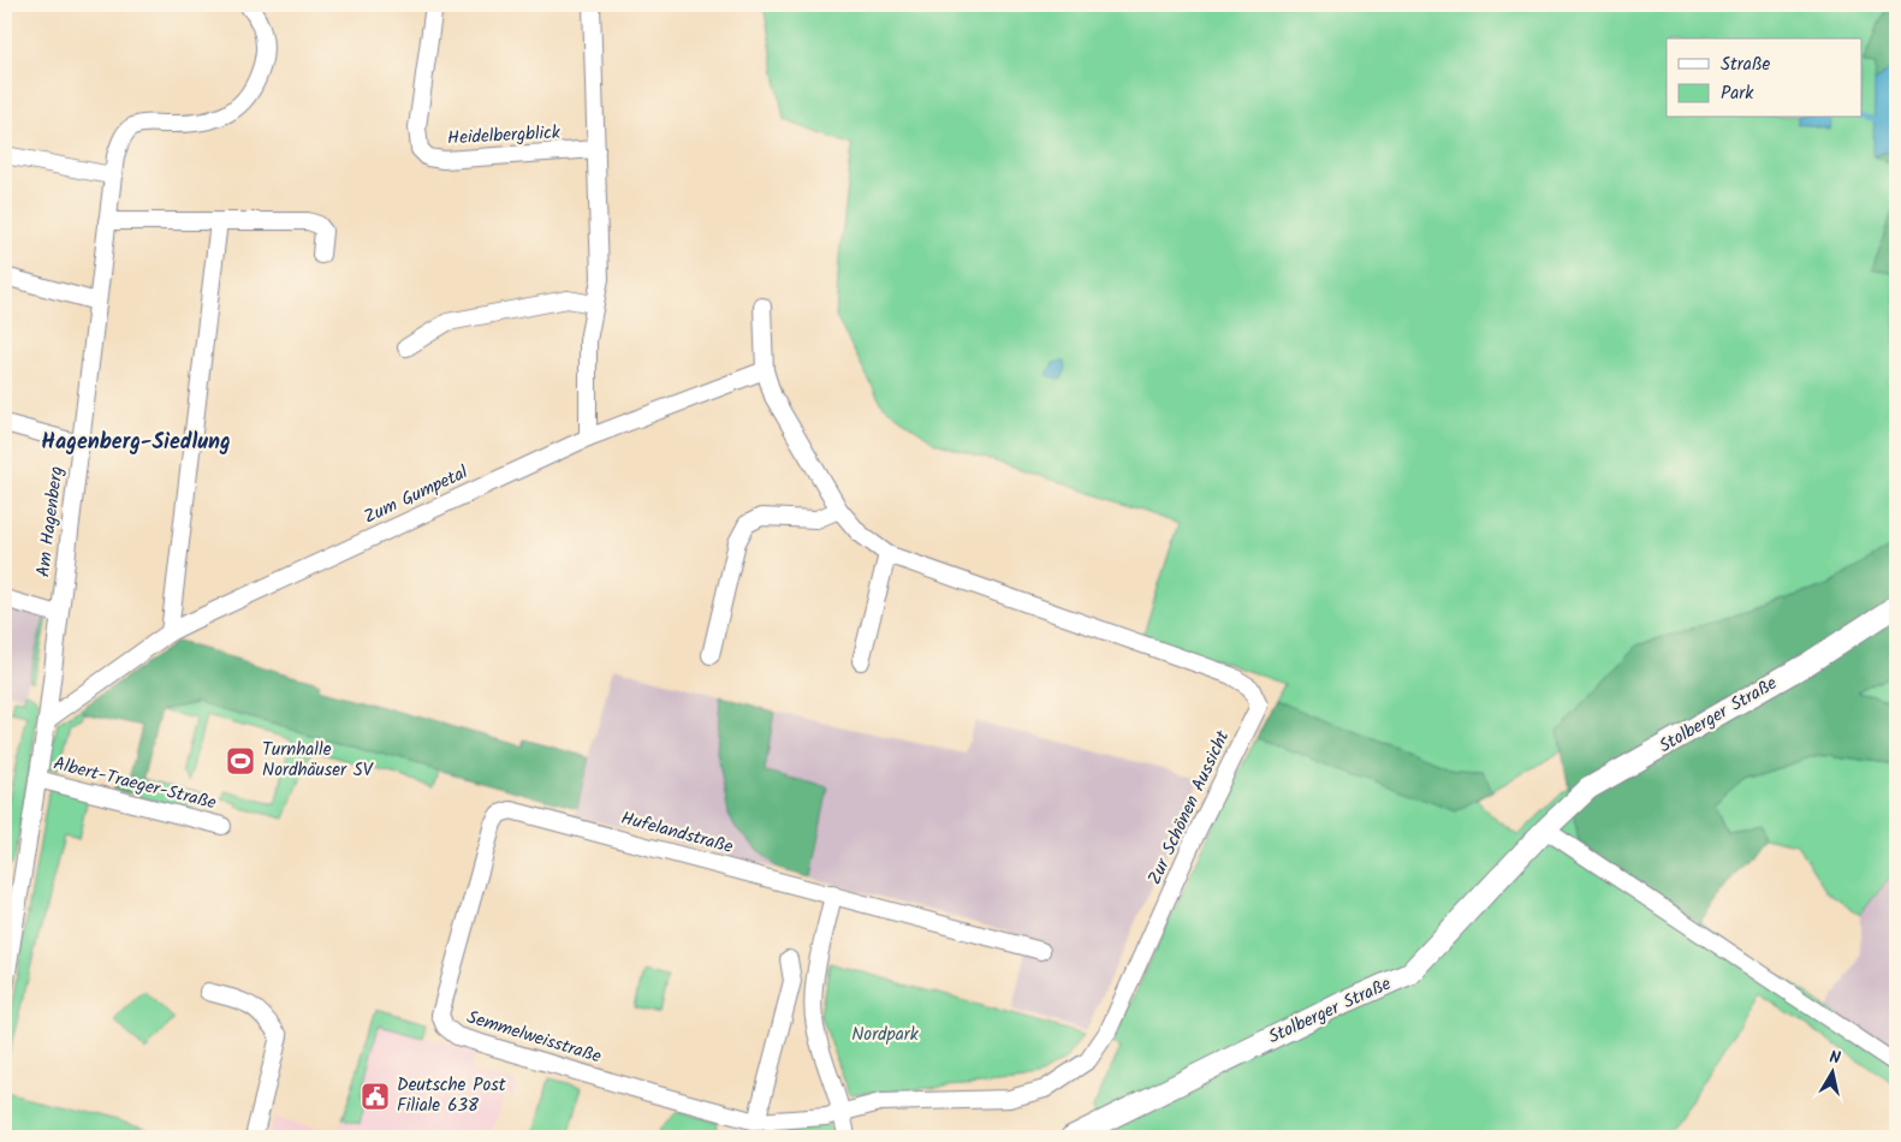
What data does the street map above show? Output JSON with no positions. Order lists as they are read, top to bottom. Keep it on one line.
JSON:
{"streets":{"main road":["Stolberger Straße"],"street":["Heidelbergblick","Zum Gumpetal","Am Hagenberg","Albert-Traeger-Straße","Zur Schönen Aussicht","Hufelandstraße","Semmelweisstraße"]},"crossings":[["Zum Gumpetal","Am Hagenberg"],["Zum Gumpetal","Albert-Traeger-Straße"],["Zum Gumpetal","Zur Schönen Aussicht"],["Am Hagenberg","Albert-Traeger-Straße"],["Zur Schönen Aussicht","Semmelweisstraße"],["Hufelandstraße","Semmelweisstraße"]],"districts":["Hagenberg-Siedlung"],"parks":["Nordpark"],"places":{"sports":["Turnhalle Nordhäuser SV"],"public building":["Deutsche Post Filiale 638"]},"legend":["Straße","Park"],"north":"top"}
